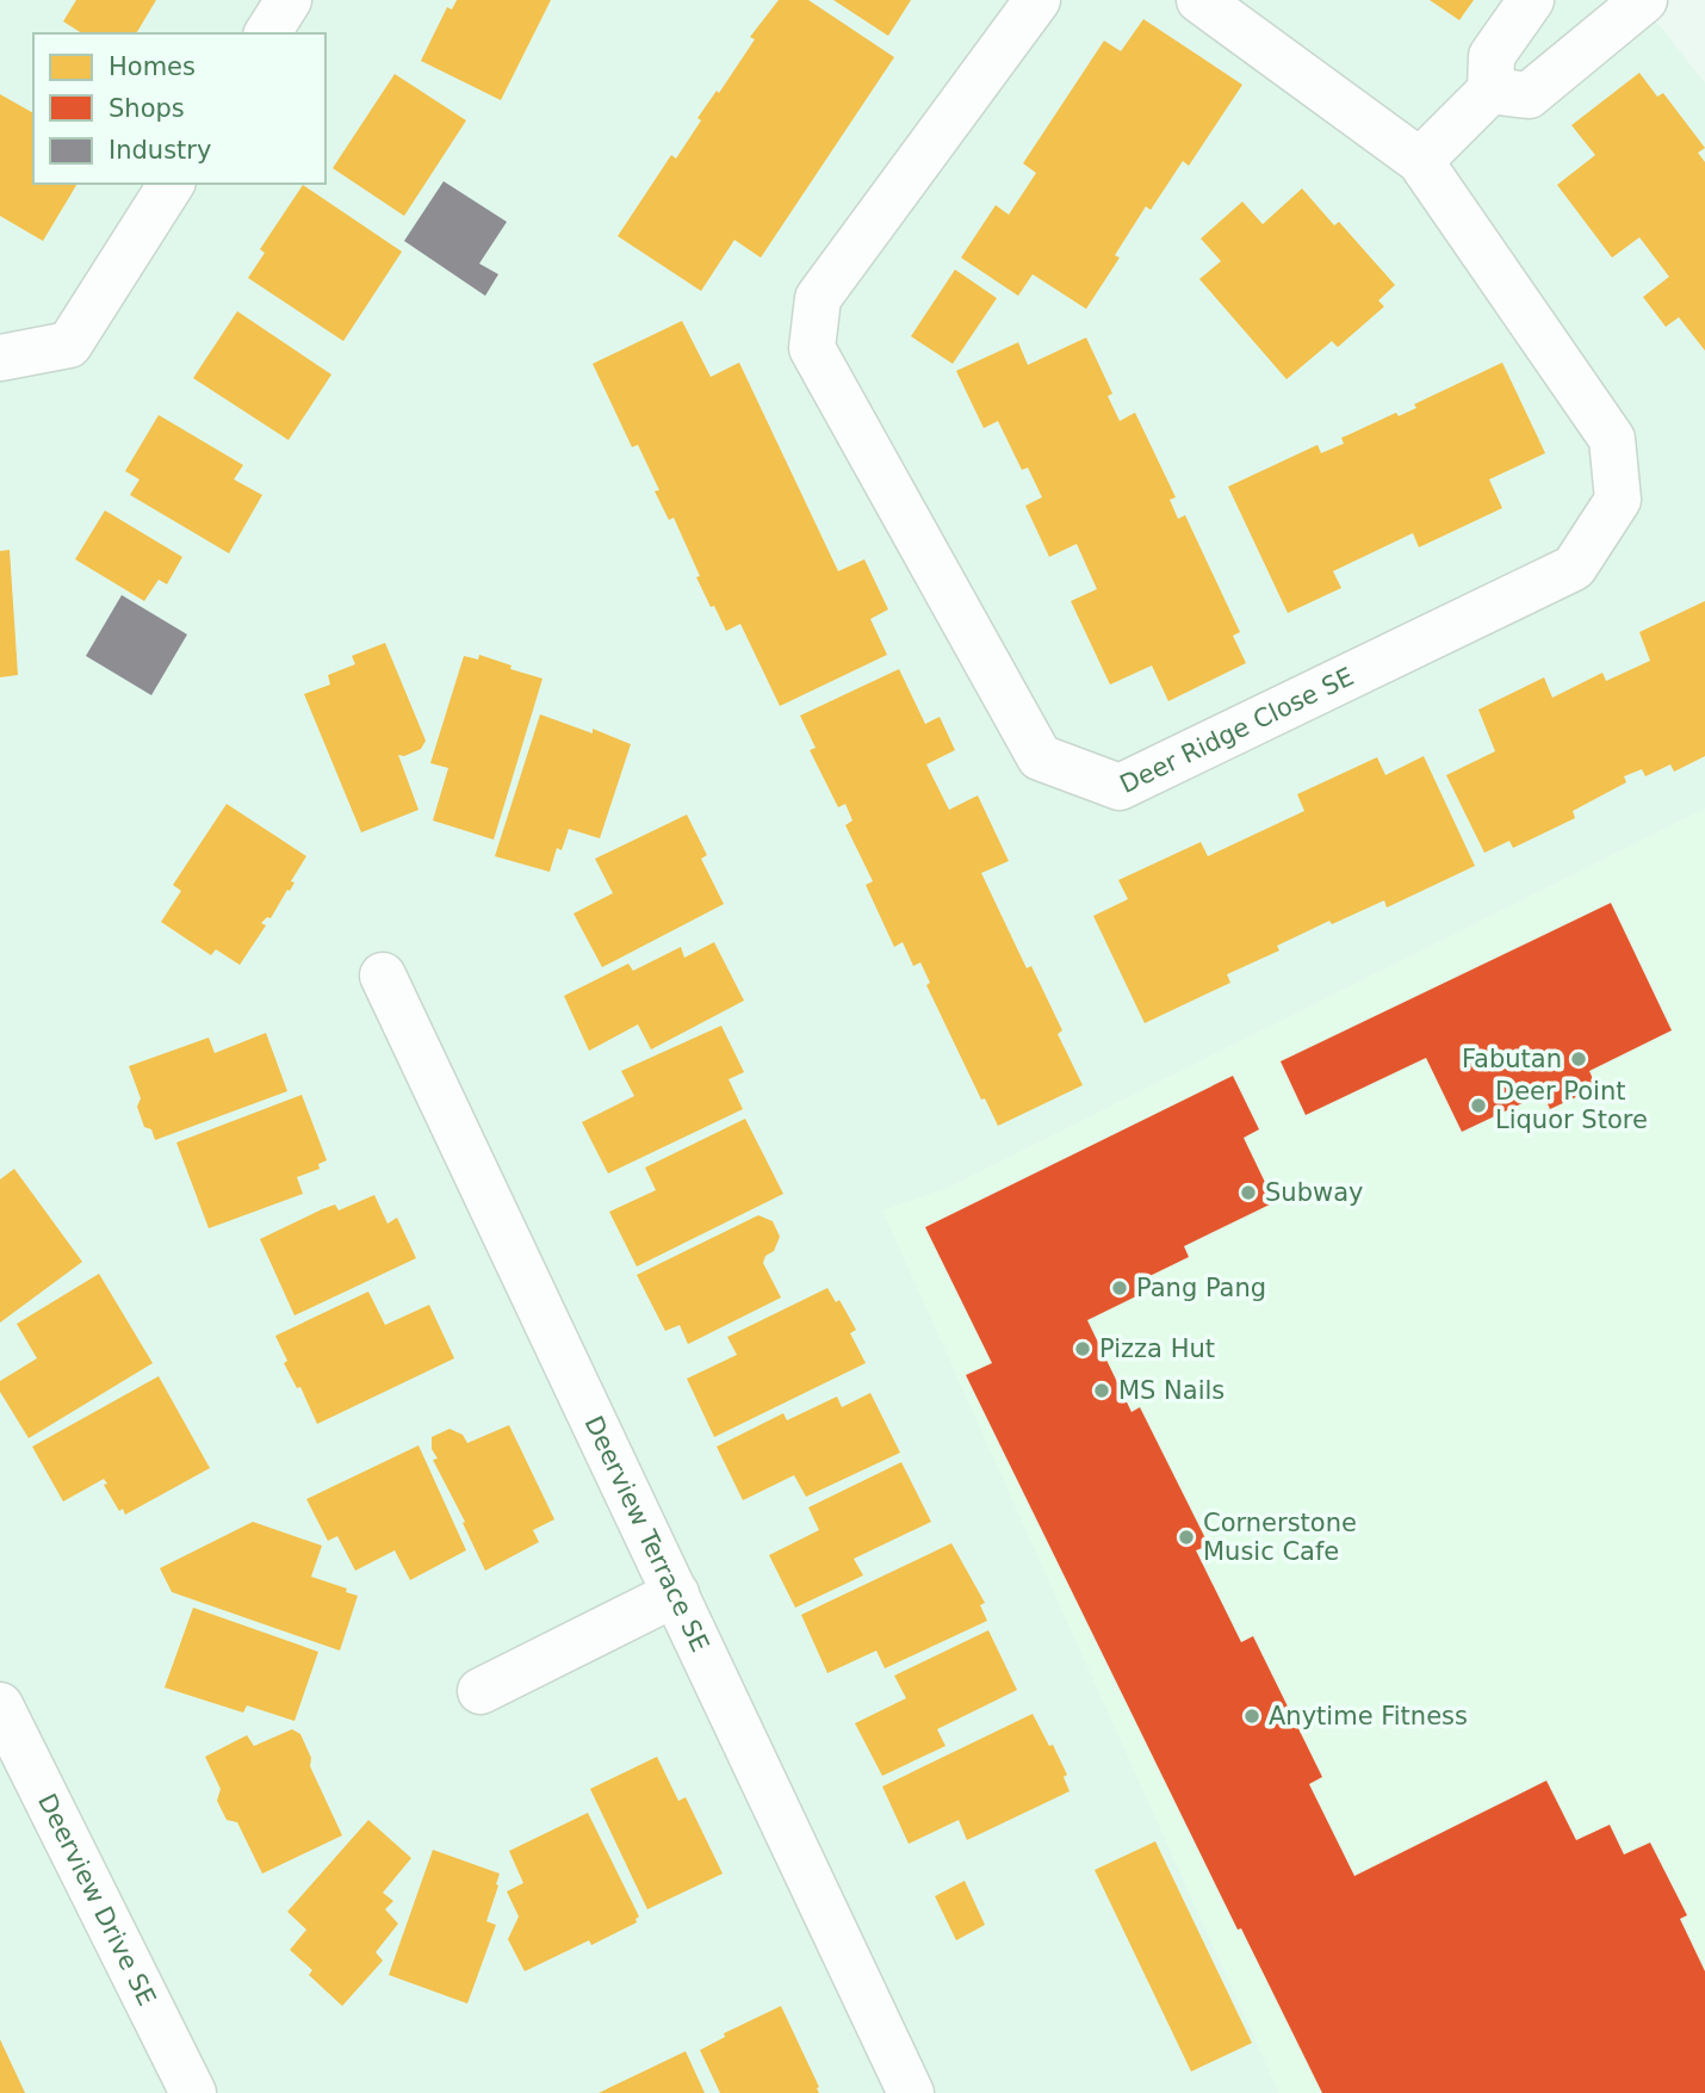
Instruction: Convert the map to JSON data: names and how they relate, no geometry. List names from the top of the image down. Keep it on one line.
{"streets":{"street":["Deer Ridge Close SE","Deerview Terrace SE","Deerview Drive SE"]},"places":["Fabutan","Deer Point Liquor Store","Subway","Pang Pang","Pizza Hut","MS Nails","Cornerstone Music Cafe","Anytime Fitness"],"legend":["Homes","Shops","Industry"]}
